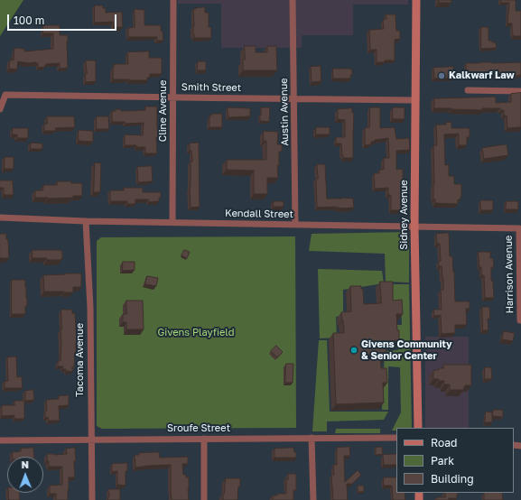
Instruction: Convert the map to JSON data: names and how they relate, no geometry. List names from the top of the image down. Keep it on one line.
{"streets":{"main road":["Sidney Avenue"],"street":["Smith Street","Cline Avenue","Austin Avenue","Kendall Street","Harrison Avenue","Tacoma Avenue","Sroufe Street"]},"crossings":[["Smith Street","Cline Avenue"],["Smith Street","Austin Avenue"],["Smith Street","Sidney Avenue"],["Cline Avenue","Kendall Street"],["Austin Avenue","Kendall Street"],["Kendall Street","Sidney Avenue"],["Kendall Street","Harrison Avenue"],["Kendall Street","Tacoma Avenue"],["Tacoma Avenue","Sroufe Street"]],"parks":["Givens Playfield"],"places":["Kalkwarf Law","Givens Community & Senior Center"],"legend":["Road","Park","Building"],"scale_bar":"100 m","north":"top"}
